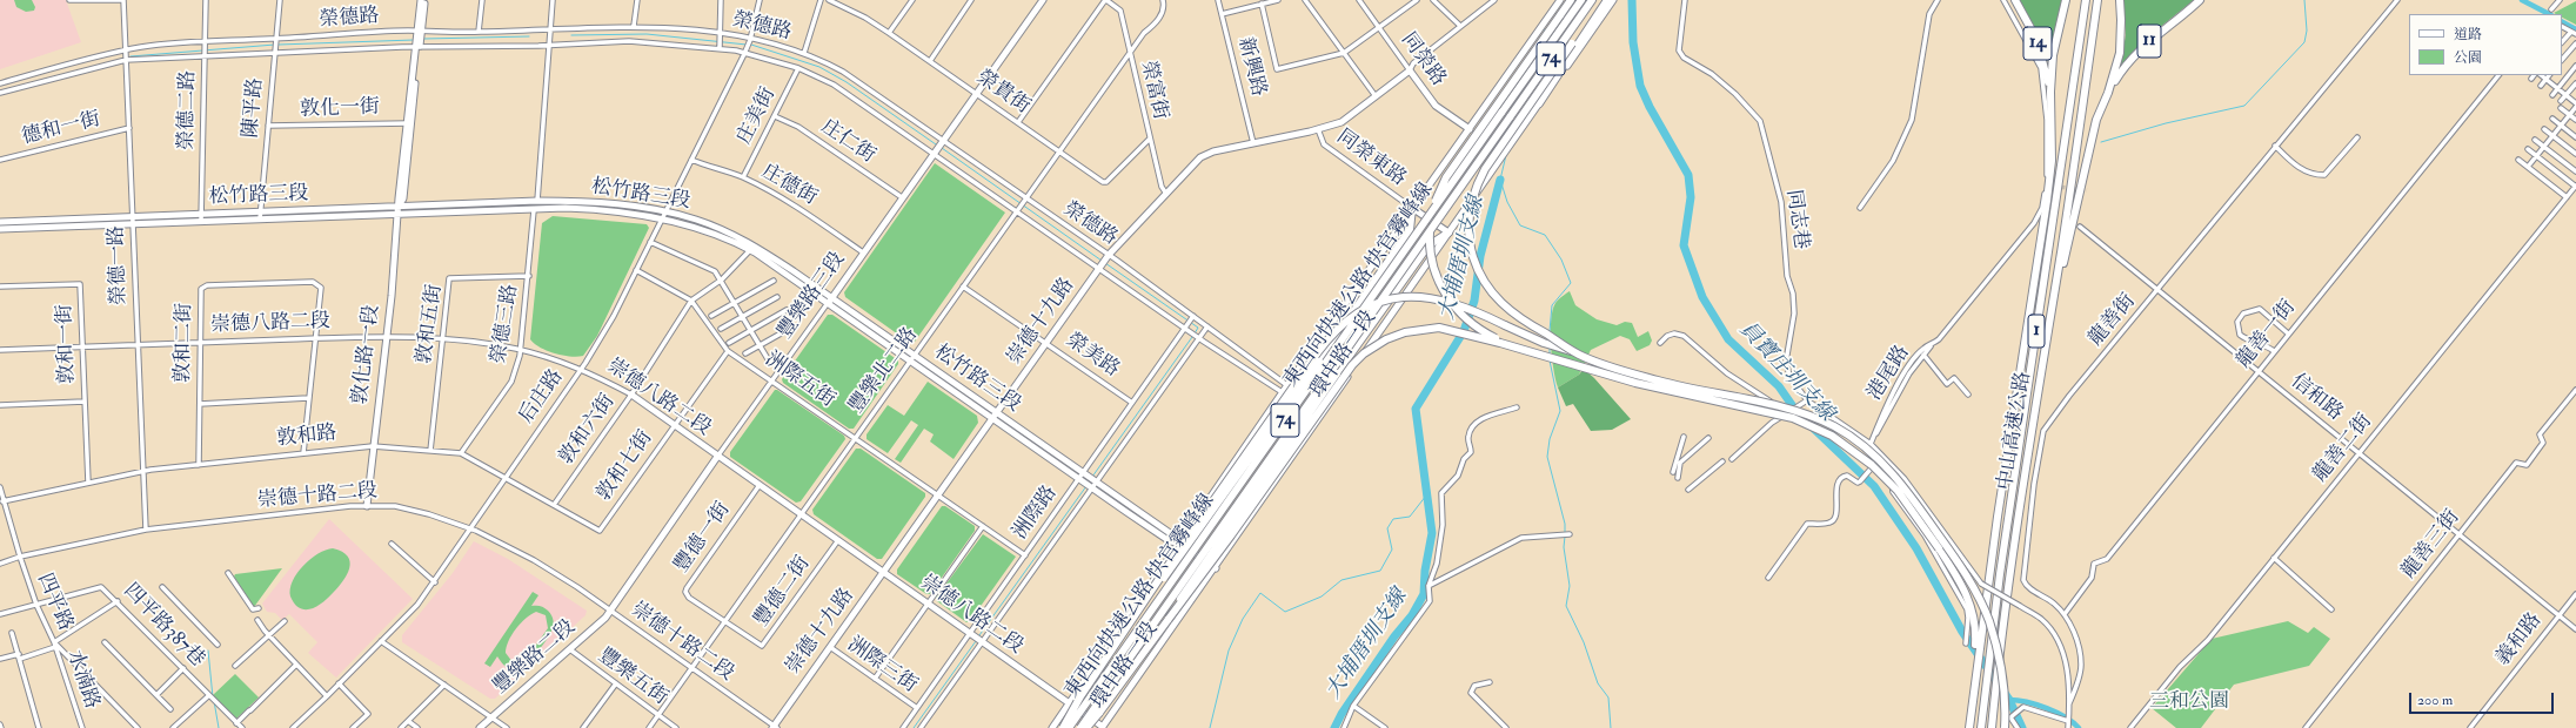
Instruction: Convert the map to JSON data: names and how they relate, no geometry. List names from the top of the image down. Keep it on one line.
{"streets":{"highway":["11","14","74","東西向快速公路 快官霧峰線","1","中山高速公路"],"street":["榮德路","同榮路","新興路","榮富街","榮貴街","陳平路","敦化一街","榮德二路","庄美街","德和一街","庄仁街","同榮東路","庄德街","松竹路三段","同志巷","榮德一路","豐樂路三段","龍善街","崇德十九路","崇德八路二段","敦和五街","榮德三路","龍善一街","敦和二街","敦和一街","敦化路一段","環中路一段","榮美路","豐樂北二路","港尾路","洲際五街","后庄路","信和路","敦和六街","敦和路","龍善二街","敦和七街","崇德十路二段","洲際路","豐德一街","龍善三街","豐德二街","四平路","四平路387巷","義和路","豐樂路二段","洲際三街","豐樂五街","水湳路"]},"crossings":[["榮德路","陳平路"],["榮德路","榮德二路"],["榮德路","庄美街"],["榮德路","榮德一路"],["榮德路","豐樂路三段"],["榮德路","崇德十九路"],["榮德路","敦化路一段"],["榮德路","環中路一段"],["榮德路","豐樂北二路"],["榮德路","后庄路"],["榮德路","洲際路"],["74","同榮東路"],["74","環中路一段"],["同榮路","崇德十九路"],["同榮路","環中路一段"],["新興路","崇德十九路"],["榮富街","榮貴街"],["榮富街","崇德十九路"],["榮富街","豐樂北二路"],["榮貴街","豐樂路三段"],["榮貴街","豐樂北二路"],["陳平路","敦化一街"],["陳平路","松竹路三段"],["敦化一街","敦化路一段"],["榮德二路","松竹路三段"],["庄美街","庄仁街"],["庄美街","庄德街"],["德和一街","榮德一路"],["庄仁街","豐樂路三段"],["同榮東路","崇德十九路"],["同榮東路","環中路一段"],["庄德街","豐樂路三段"],["庄德街","后庄路"],["松竹路三段","榮德一路"],["松竹路三段","豐樂路三段"],["松竹路三段","崇德十九路"],["松竹路三段","榮德三路"],["松竹路三段","敦化路一段"],["松竹路三段","環中路一段"],["松竹路三段","豐樂北二路"],["松竹路三段","后庄路"],["松竹路三段","洲際路"],["同志巷","港尾路"],["榮德一路","崇德八路二段"],["榮德一路","敦和路"],["榮德一路","崇德十路二段"],["豐樂路三段","崇德八路二段"],["豐樂路三段","洲際五街"],["豐樂路三段","崇德十路二段"],["豐樂路三段","豐樂路二段"],["龍善街","龍善一街"],["龍善街","信和路"],["崇德十九路","崇德八路二段"],["崇德十九路","榮美路"],["崇德十九路","洲際五街"],["崇德十九路","崇德十路二段"],["崇德十九路","洲際三街"],["崇德八路二段","敦和五街"],["崇德八路二段","榮德三路"],["崇德八路二段","敦和二街"],["崇德八路二段","敦和一街"],["崇德八路二段","敦化路一段"],["崇德八路二段","環中路一段"],["崇德八路二段","豐樂北二路"],["崇德八路二段","后庄路"],["崇德八路二段","敦和六街"],["崇德八路二段","敦和七街"],["崇德八路二段","洲際路"],["崇德八路二段","豐德一街"],["崇德八路二段","豐德二街"],["敦和五街","榮德三路"],["敦和五街","敦和路"],["榮德三路","敦和路"],["龍善一街","信和路"],["敦和二街","敦和路"],["敦和一街","敦和路"],["敦化路一段","敦和路"],["敦化路一段","崇德十路二段"],["榮美路","豐樂北二路"],["榮美路","洲際路"],["豐樂北二路","洲際五街"],["豐樂北二路","崇德十路二段"],["豐樂北二路","豐德一街"],["豐樂北二路","豐德二街"],["豐樂北二路","豐樂五街"],["洲際五街","后庄路"],["洲際五街","敦和六街"],["洲際五街","敦和七街"],["洲際五街","洲際路"],["后庄路","敦和路"],["后庄路","崇德十路二段"],["信和路","龍善二街"],["信和路","龍善三街"],["信和路","義和路"],["敦和六街","敦和路"],["敦和路","敦和七街"],["敦和路","四平路"],["崇德十路二段","四平路"],["崇德十路二段","豐樂路二段"],["洲際路","洲際三街"],["豐德一街","豐德二街"],["四平路","四平路387巷"],["四平路","水湳路"],["豐樂路二段","豐樂五街"]],"water":["大埔厝圳支線","員寶庄圳支線"],"parks":["三和公園"],"legend":["道路","公園"],"scale_bar":"200 m"}
